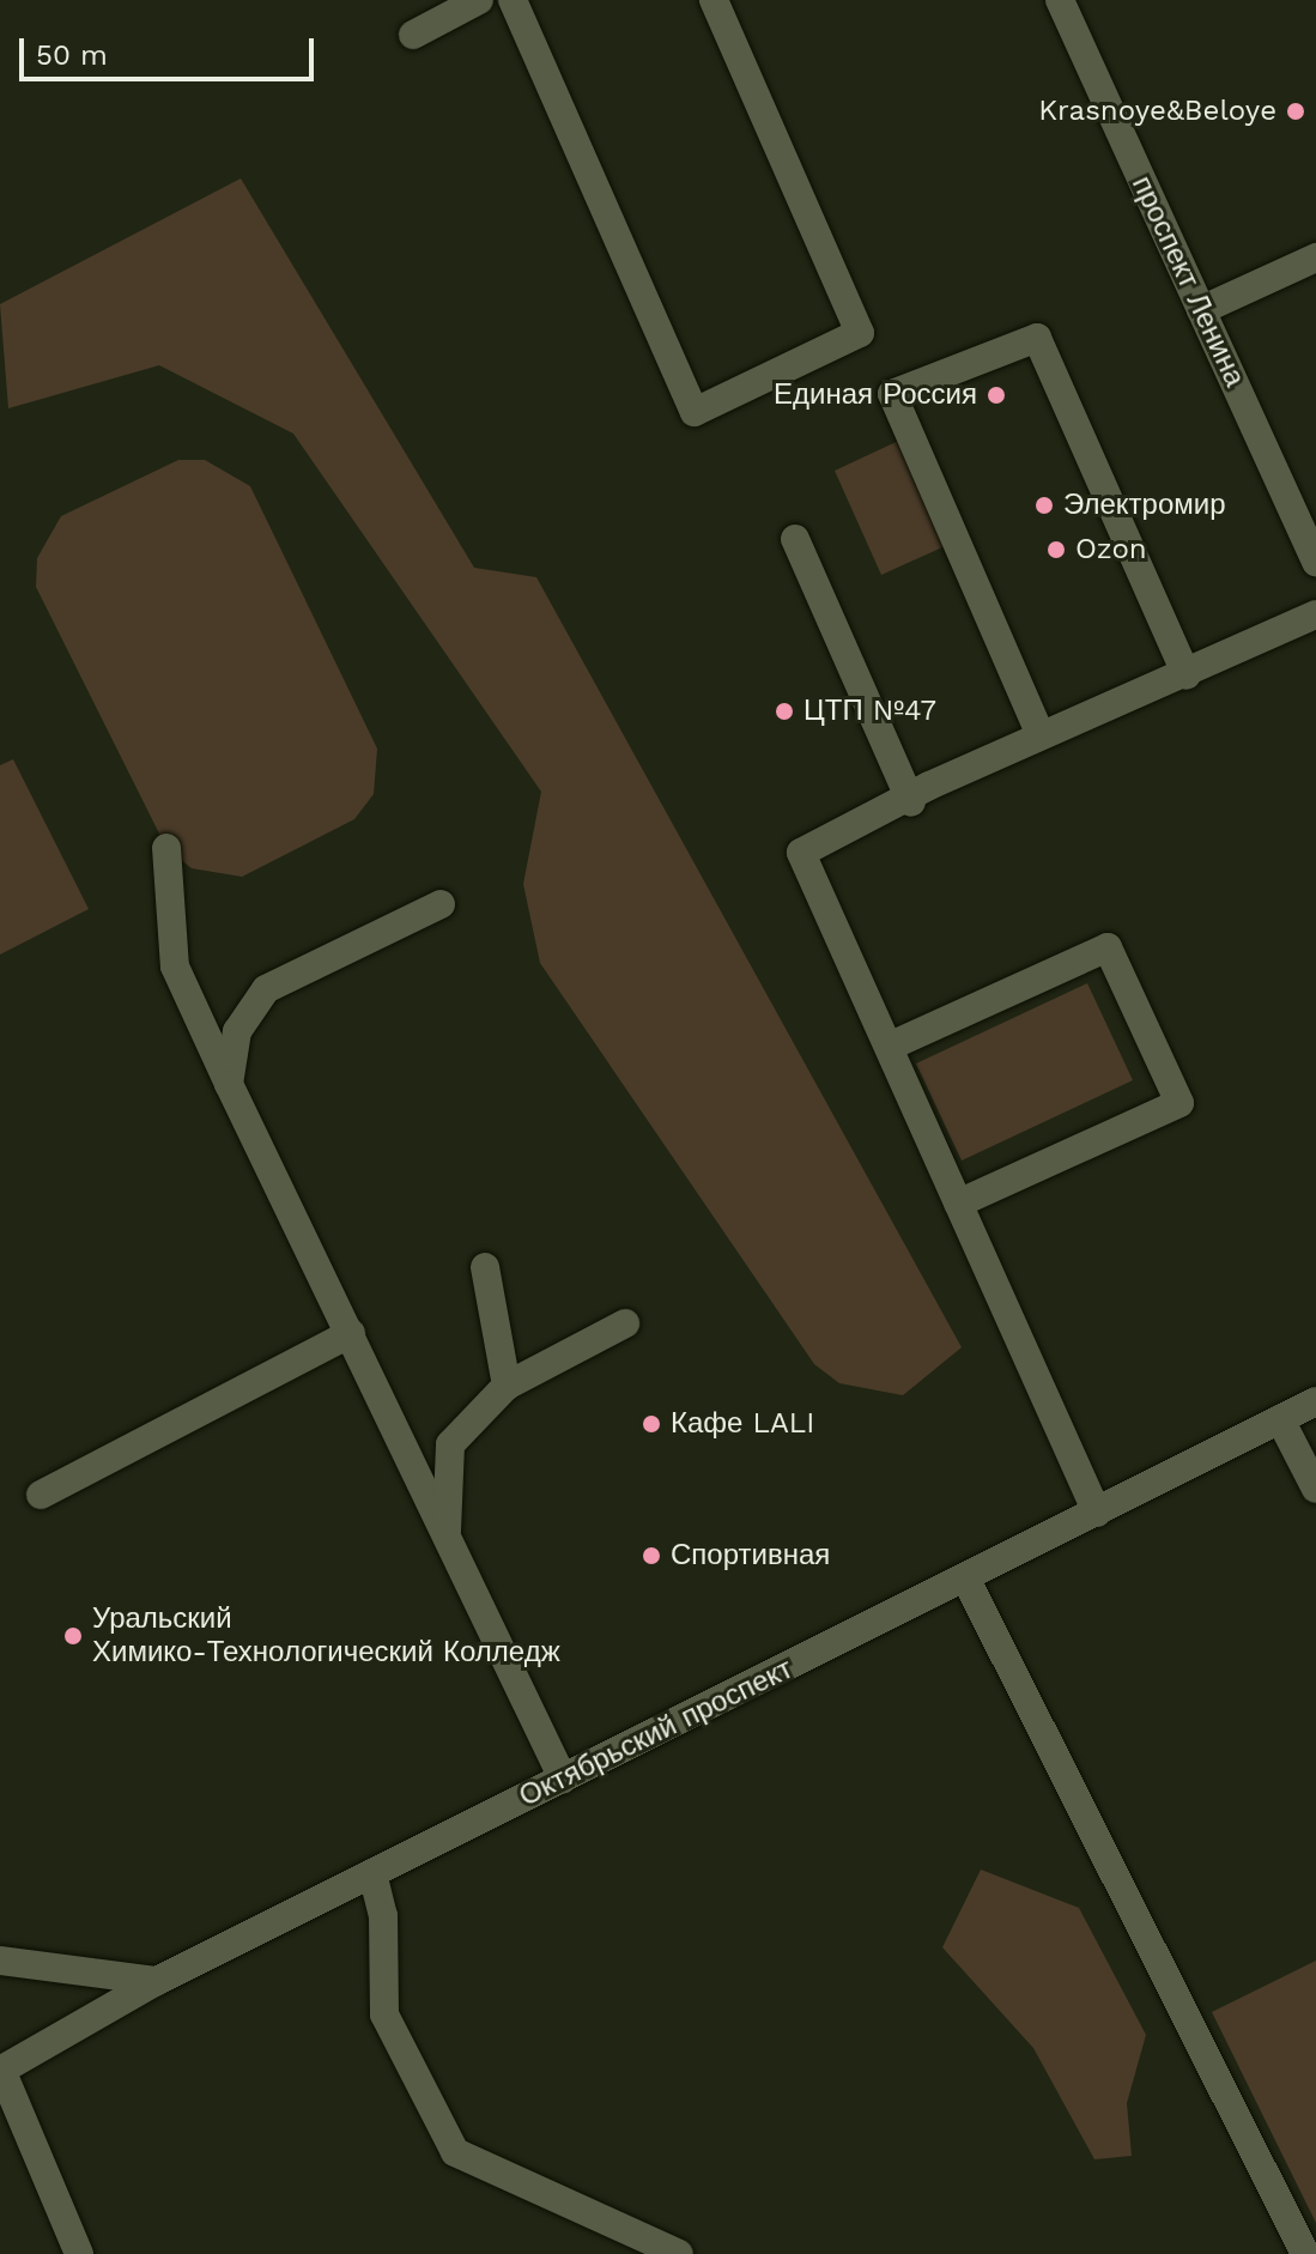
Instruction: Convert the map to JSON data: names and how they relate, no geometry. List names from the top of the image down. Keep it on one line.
{"streets":{"street":["проспект Ленина","Октябрьский проспект"]},"places":["Krasnoye&Beloye","Единая Россия","Электромир","Ozon","ЦТП №47","Кафе LALI","Спортивная","Уральский Химико-Технологический Колледж"],"scale_bar":"50 m"}
